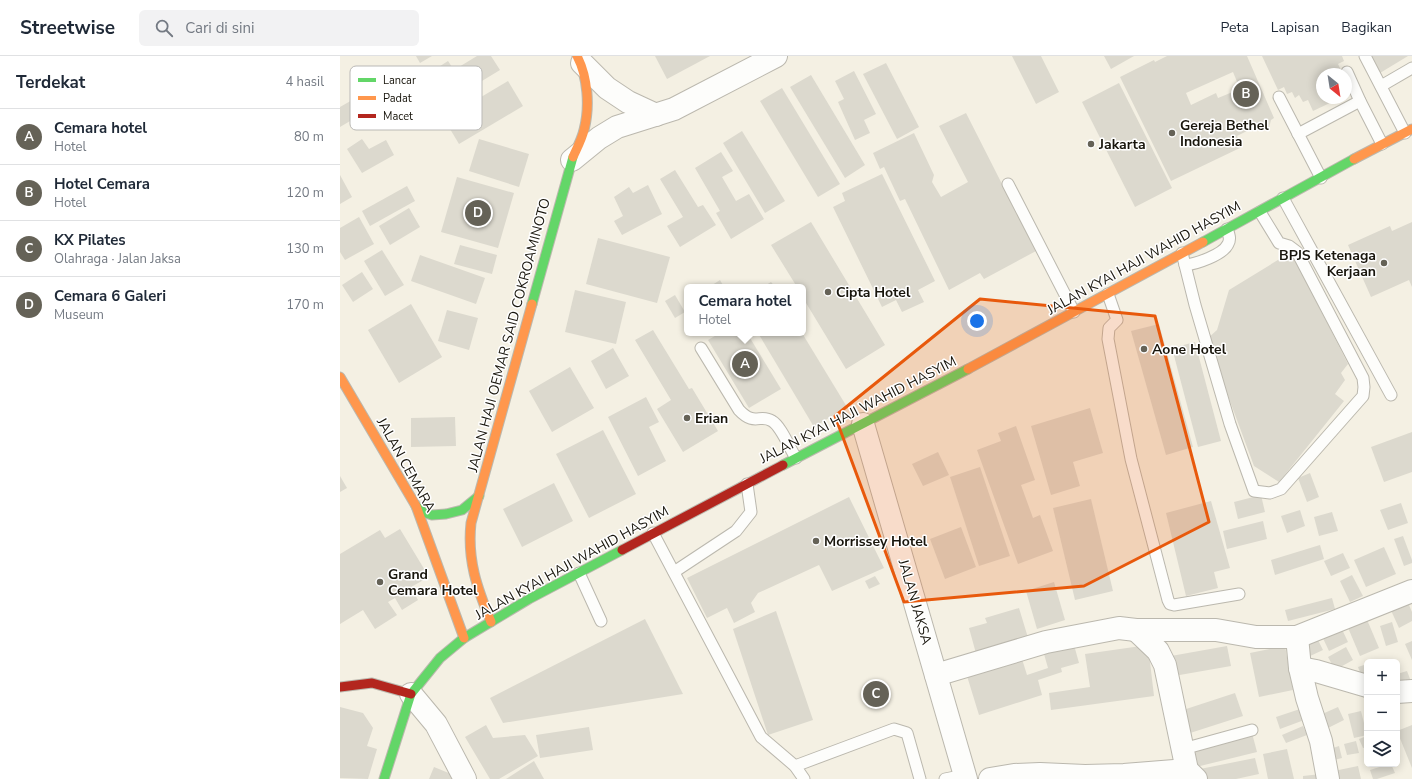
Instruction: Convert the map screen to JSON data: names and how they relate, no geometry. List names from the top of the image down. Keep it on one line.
{"streets":{"main road":["JALAN KYAI HAJI WAHID HASYIM","JALAN HAJI OEMAR SAID COKROAMINOTO","JALAN CEMARA"],"street":["JALAN JAKSA"]},"crossings":[["JALAN KYAI HAJI WAHID HASYIM","JALAN HAJI OEMAR SAID COKROAMINOTO"],["JALAN KYAI HAJI WAHID HASYIM","JALAN CEMARA"],["JALAN KYAI HAJI WAHID HASYIM","JALAN JAKSA"]],"places":["Gereja Bethel Indonesia","Jakarta","BPJS Ketenaga Kerjaan","Cipta Hotel","Aone Hotel","Erian","Morrissey Hotel","Grand Cemara Hotel"],"legend":["Lancar","Padat","Macet"],"north":"bottom right","page":{"header":"Streetwise","search":"Cari di sini","nav":["Peta","Lapisan","Bagikan"],"heading":["Terdekat","4 hasil"],"pins":["B","D","A","C"],"list":[{"mark":"A","name":"Cemara hotel","note":"Hotel","value":"80 m"},{"mark":"B","name":"Hotel Cemara","note":"Hotel","value":"120 m"},{"mark":"C","name":"KX Pilates","note":"Olahraga · Jalan Jaksa","value":"130 m"},{"mark":"D","name":"Cemara 6 Galeri","note":"Museum","value":"170 m"}],"popup":["Cemara hotel","Hotel"],"map_buttons":["+","−"]}}
